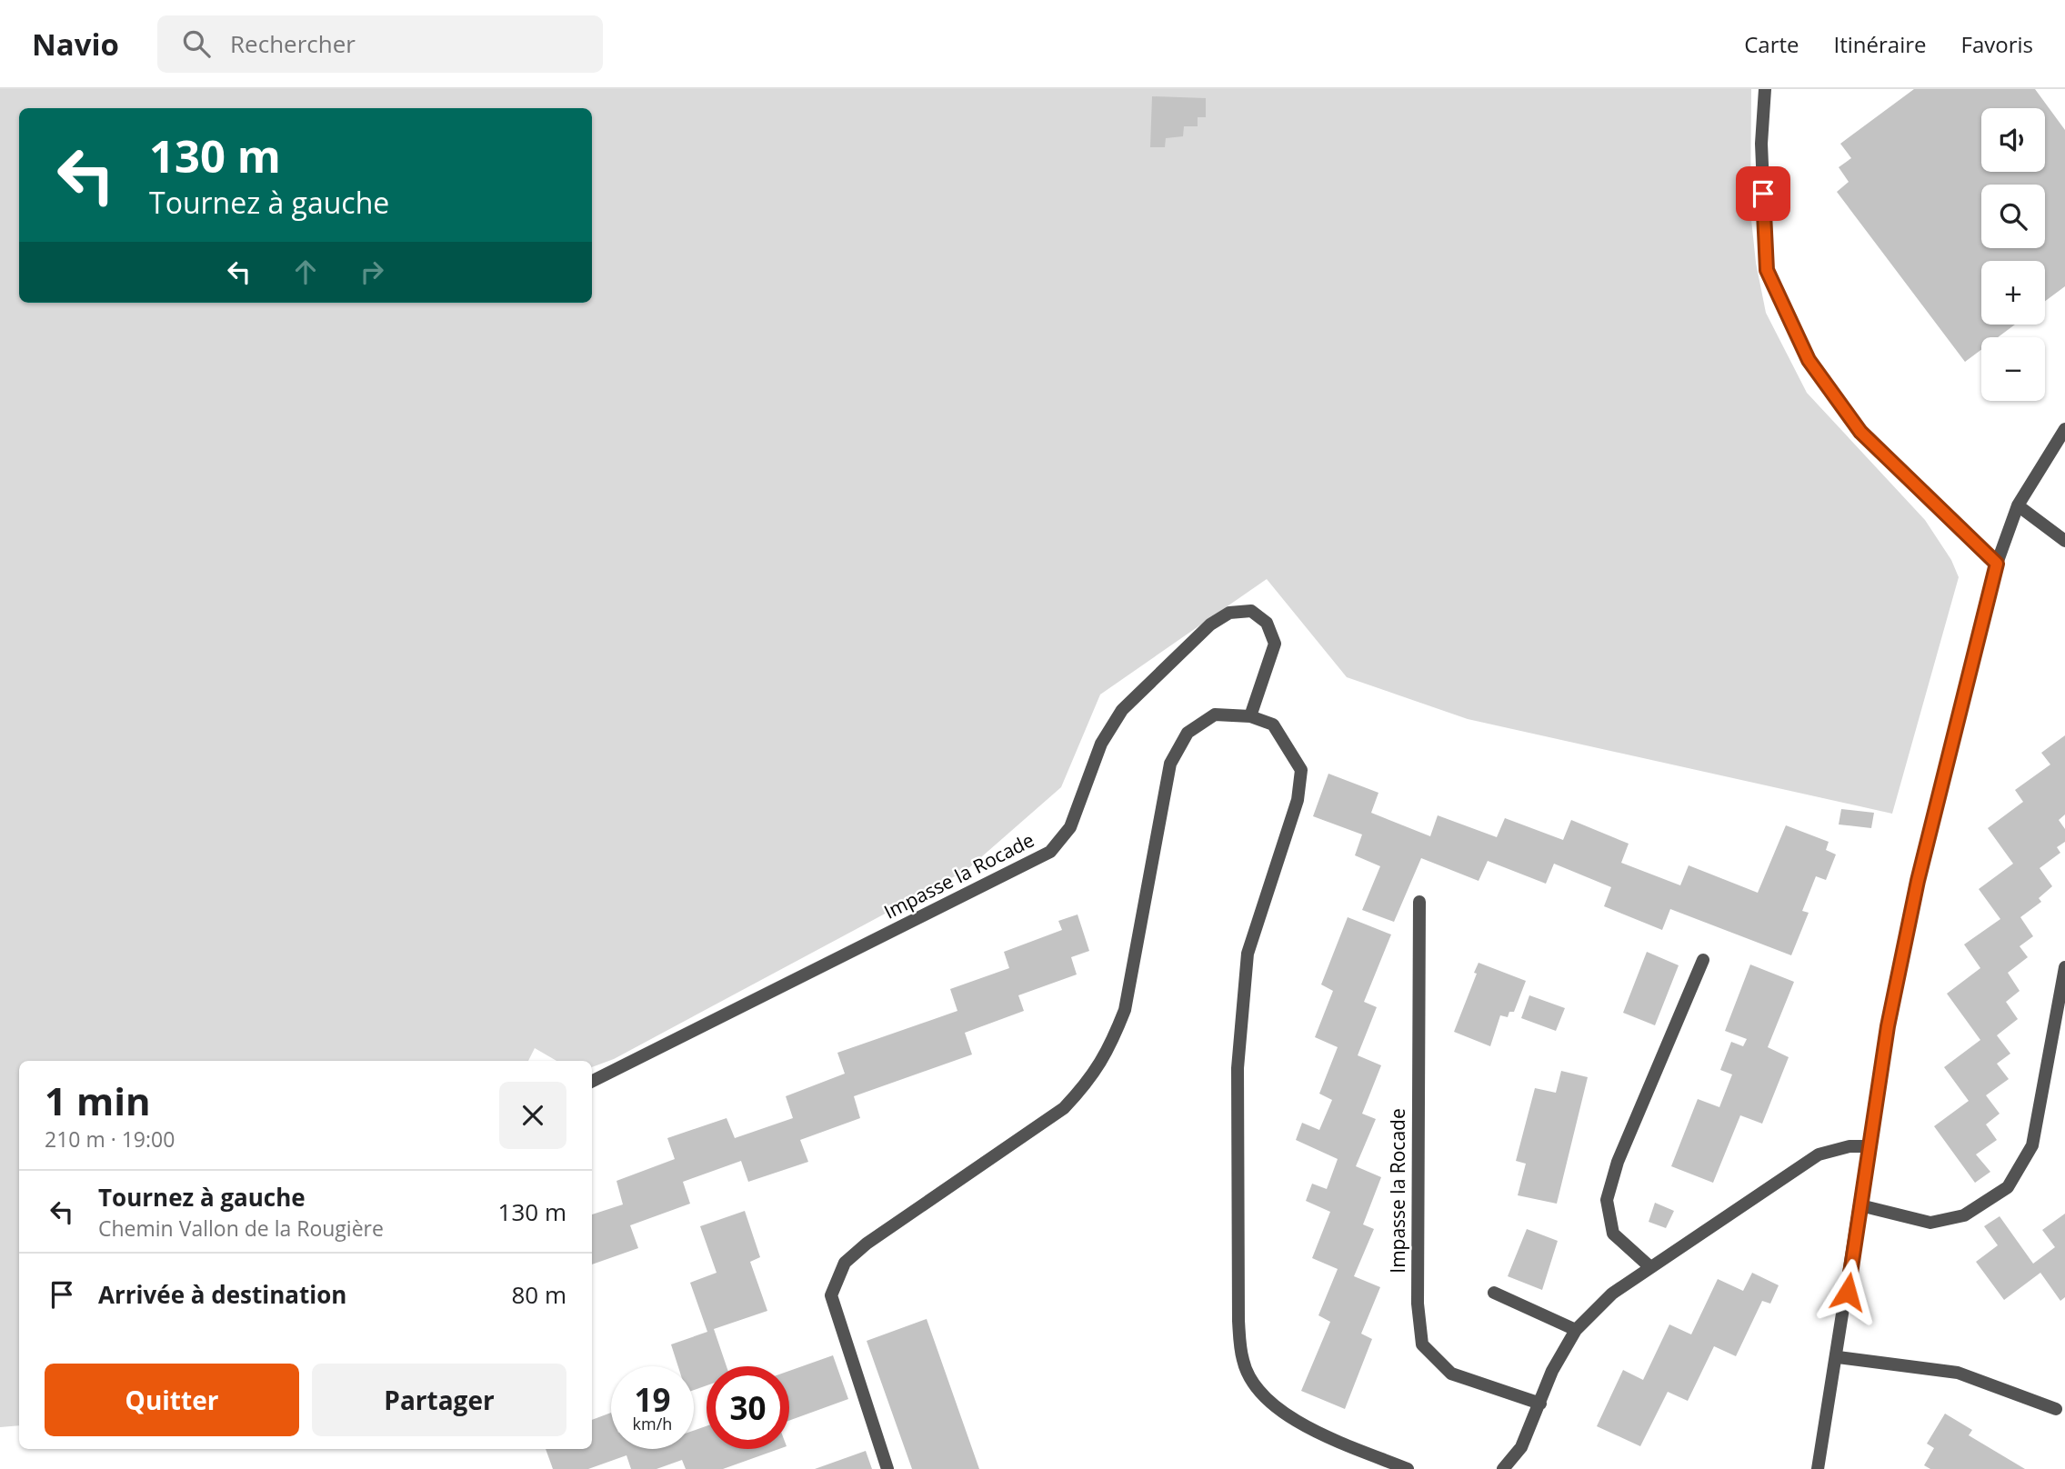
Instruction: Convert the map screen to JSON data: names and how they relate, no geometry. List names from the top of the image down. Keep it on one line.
{"streets":{"street":["Impasse la Rocade"]},"page":{"header":"Navio","search":"Rechercher","nav":["Carte","Itinéraire","Favoris"],"map_buttons":["+","−"],"turn":["130 m","Tournez à gauche"],"heading":["1 min","210 m · 19:00"],"list":[{"name":"Tournez à gauche","note":"Chemin Vallon de la Rougière","value":"130 m"},{"name":"Arrivée à destination","value":"80 m"}],"buttons":["Quitter","Partager"],"speed":"19 km/h","limit":"30"}}
